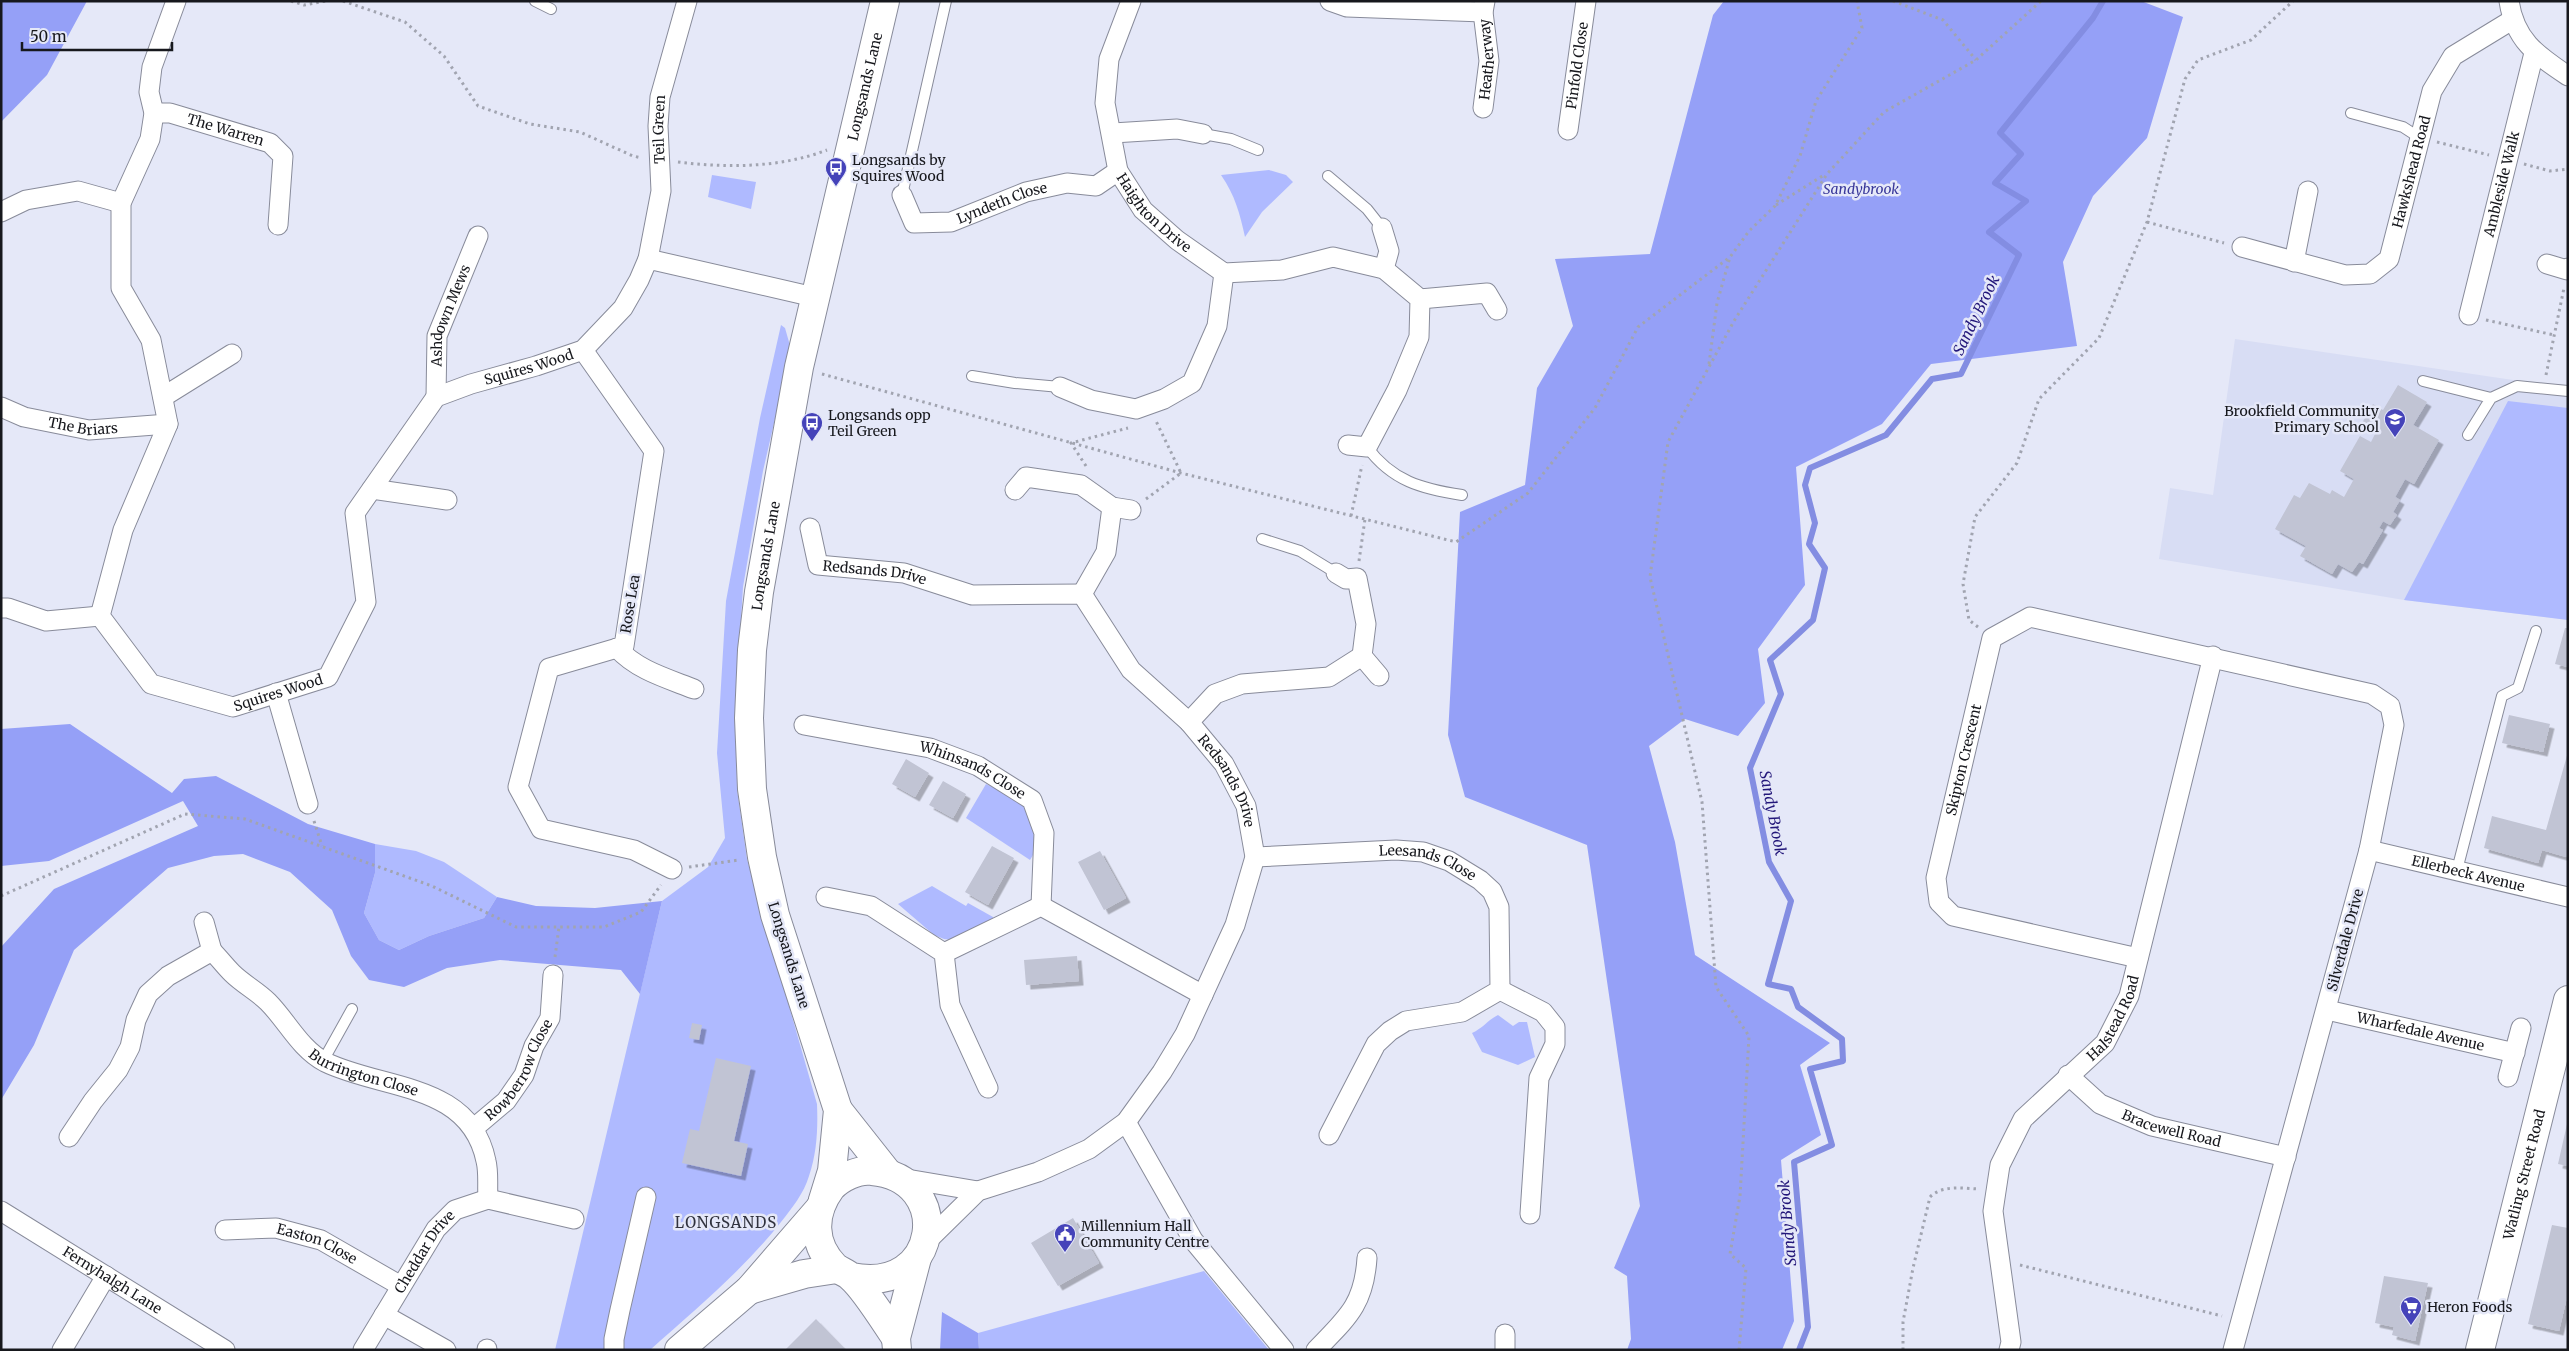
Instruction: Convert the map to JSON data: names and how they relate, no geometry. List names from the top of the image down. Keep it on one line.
{"streets":{"main road":["Longsands Lane","Watling Street Road"],"street":["Heatherway","Pinfold Close","The Warren","Teil Green","Hawkshead Road","Ambleside Walk","Lyndeth Close","Haighton Drive","Ashdown Mews","Squires Wood","The Briars","Redsands Drive","Rose Lea","Skipton Crescent","Whinsands Close","Leesands Close","Ellerbeck Avenue","Silverdale Drive","Halstead Road","Wharfedale Avenue","Rowberrow Close","Burrington Close","Bracewell Road","Easton Close","Cheddar Drive","Fernyhalgh Lane"]},"crossings":[["Longsands Lane","Redsands Drive"],["Teil Green","Squires Wood"],["Lyndeth Close","Haighton Drive"],["Ashdown Mews","Squires Wood"],["Squires Wood","Rose Lea"],["Redsands Drive","Leesands Close"],["Skipton Crescent","Halstead Road"],["Ellerbeck Avenue","Silverdale Drive"],["Silverdale Drive","Halstead Road"],["Silverdale Drive","Wharfedale Avenue"],["Silverdale Drive","Bracewell Road"],["Halstead Road","Bracewell Road"],["Rowberrow Close","Burrington Close"],["Burrington Close","Cheddar Drive"],["Easton Close","Cheddar Drive"]],"districts":["LONGSANDS"],"water":["Sandy Brook"],"parks":["Sandybrook"],"places":{"bus stop":["Longsands by Squires Wood","Longsands opp Teil Green"],"school or university":["Brookfield Community Primary School"],"public building":["Millennium Hall Community Centre"],"supermarket":["Heron Foods"]},"scale_bar":"50 m"}
